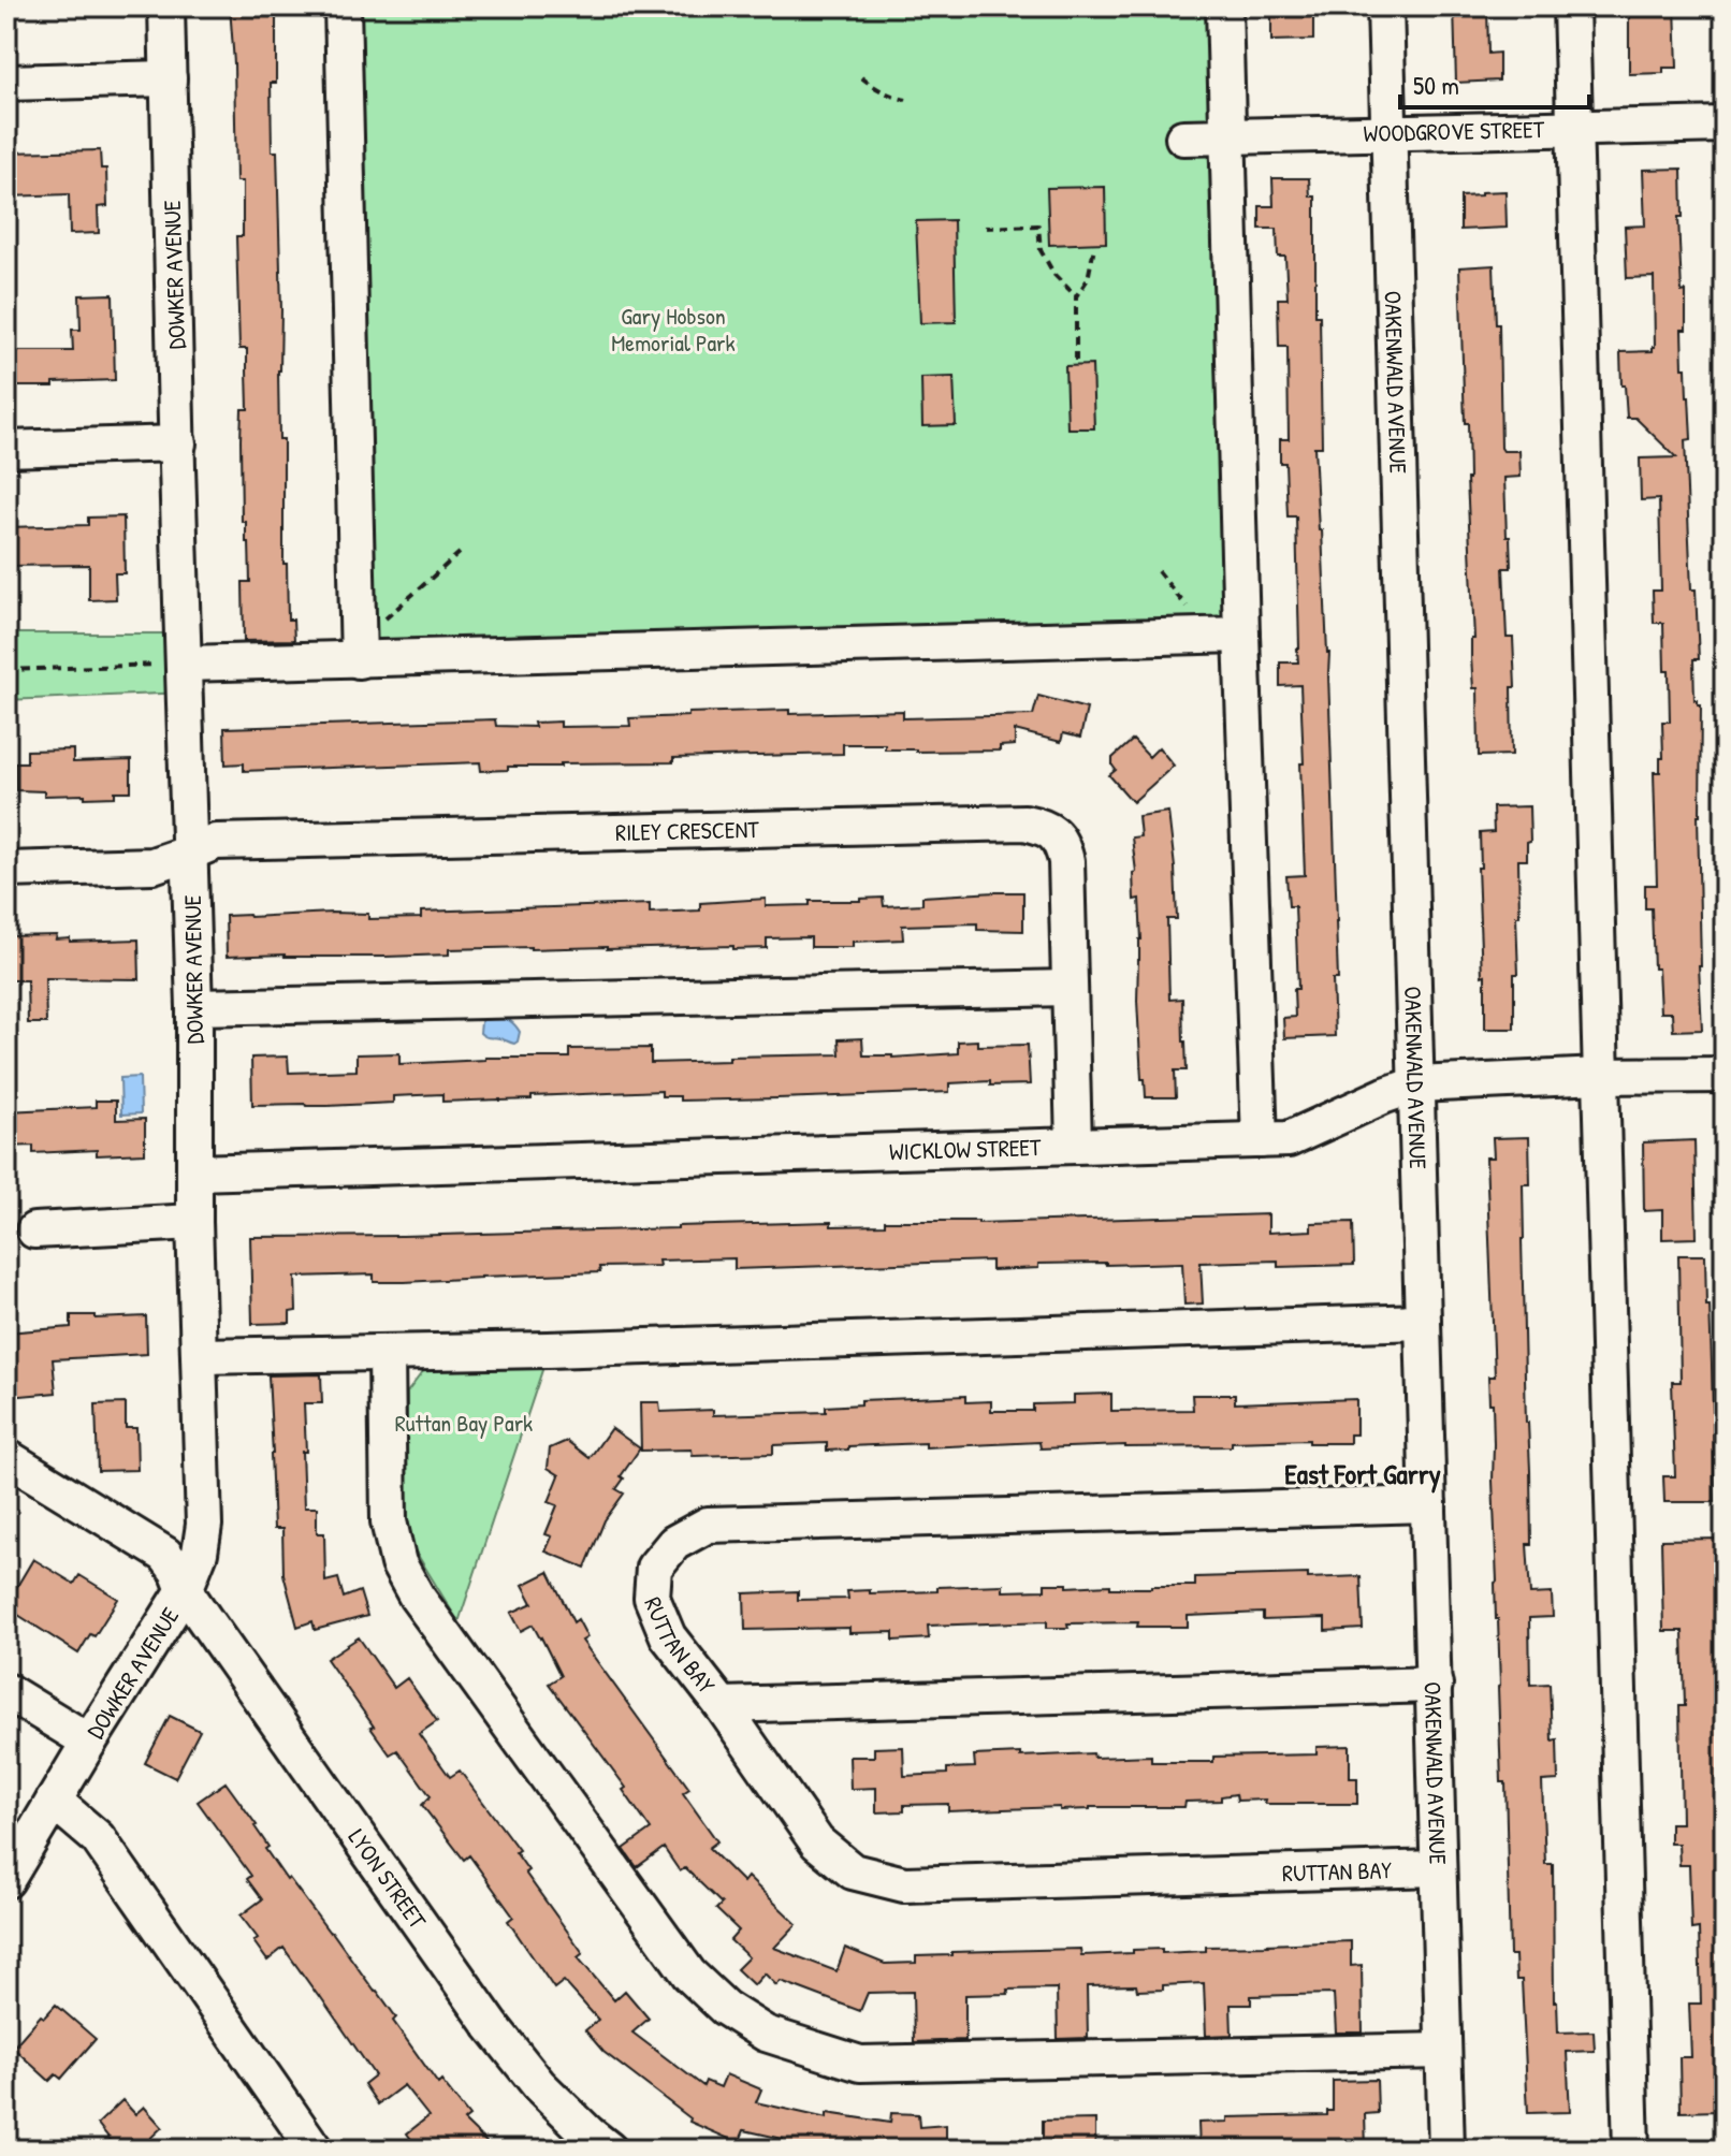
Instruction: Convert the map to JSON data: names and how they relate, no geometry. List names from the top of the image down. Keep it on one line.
{"streets":{"street":["WOODGROVE STREET","DOWKER AVENUE","OAKENWALD AVENUE","RILEY CRESCENT","WICKLOW STREET","RUTTAN BAY","LYON STREET"]},"crossings":[["WOODGROVE STREET","OAKENWALD AVENUE"],["DOWKER AVENUE","RILEY CRESCENT"],["DOWKER AVENUE","WICKLOW STREET"],["DOWKER AVENUE","LYON STREET"],["OAKENWALD AVENUE","WICKLOW STREET"],["OAKENWALD AVENUE","RUTTAN BAY"],["RILEY CRESCENT","WICKLOW STREET"]],"districts":["East Fort Garry"],"parks":["Gary Hobson Memorial Park","Ruttan Bay Park"],"scale_bar":"50 m"}
